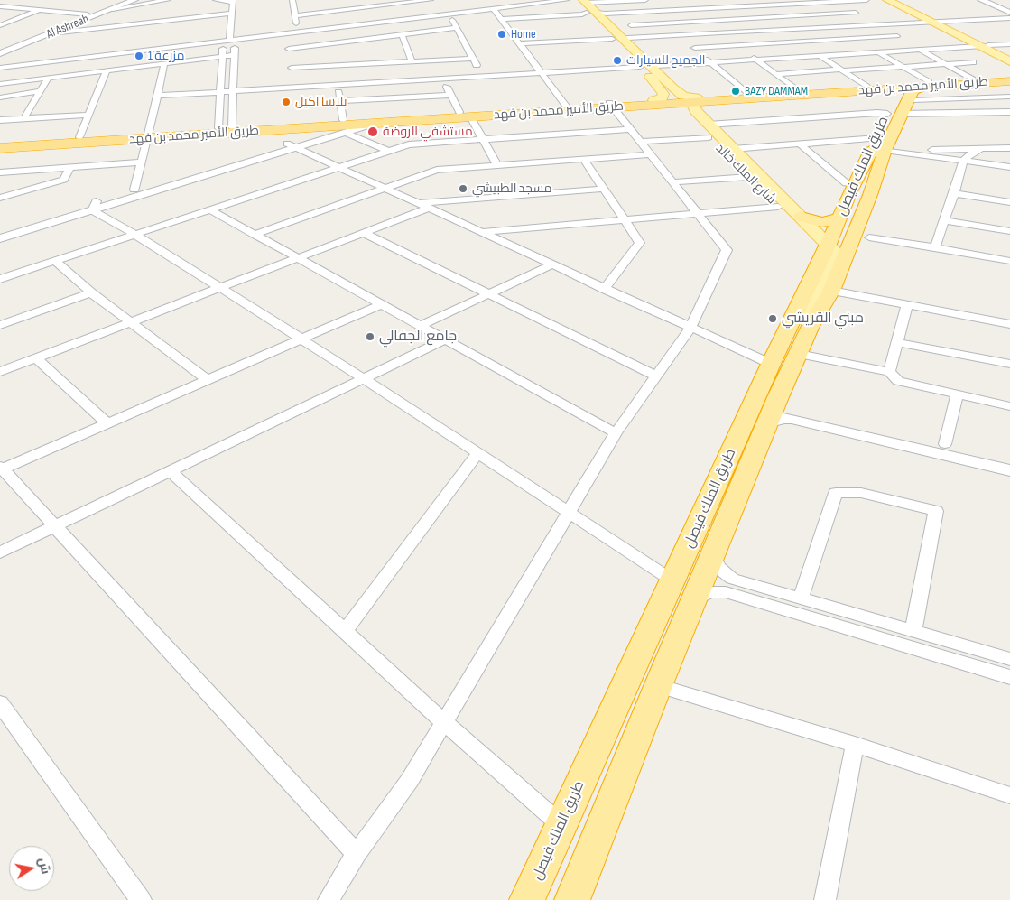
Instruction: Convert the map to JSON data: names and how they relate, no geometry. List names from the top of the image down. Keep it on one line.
{"streets":{"highway":["طريق الأمير محمد بن فهد","طريق الملك فيصل"],"main road":["شارع الملك خالد"],"street":["Al Ashreah"]},"crossings":[["طريق الأمير محمد بن فهد","طريق الملك فيصل"],["طريق الأمير محمد بن فهد","شارع الملك خالد"],["طريق الملك فيصل","شارع الملك خالد"]],"places":["Home","مزرعة 1","الجميح للسيارات","BAZY DAMMAM","بلاسا اكيل","مستشفي الروضة","مسجد الطبيشي","مبني القريشي","جامع الجفالي"],"north":"right"}
